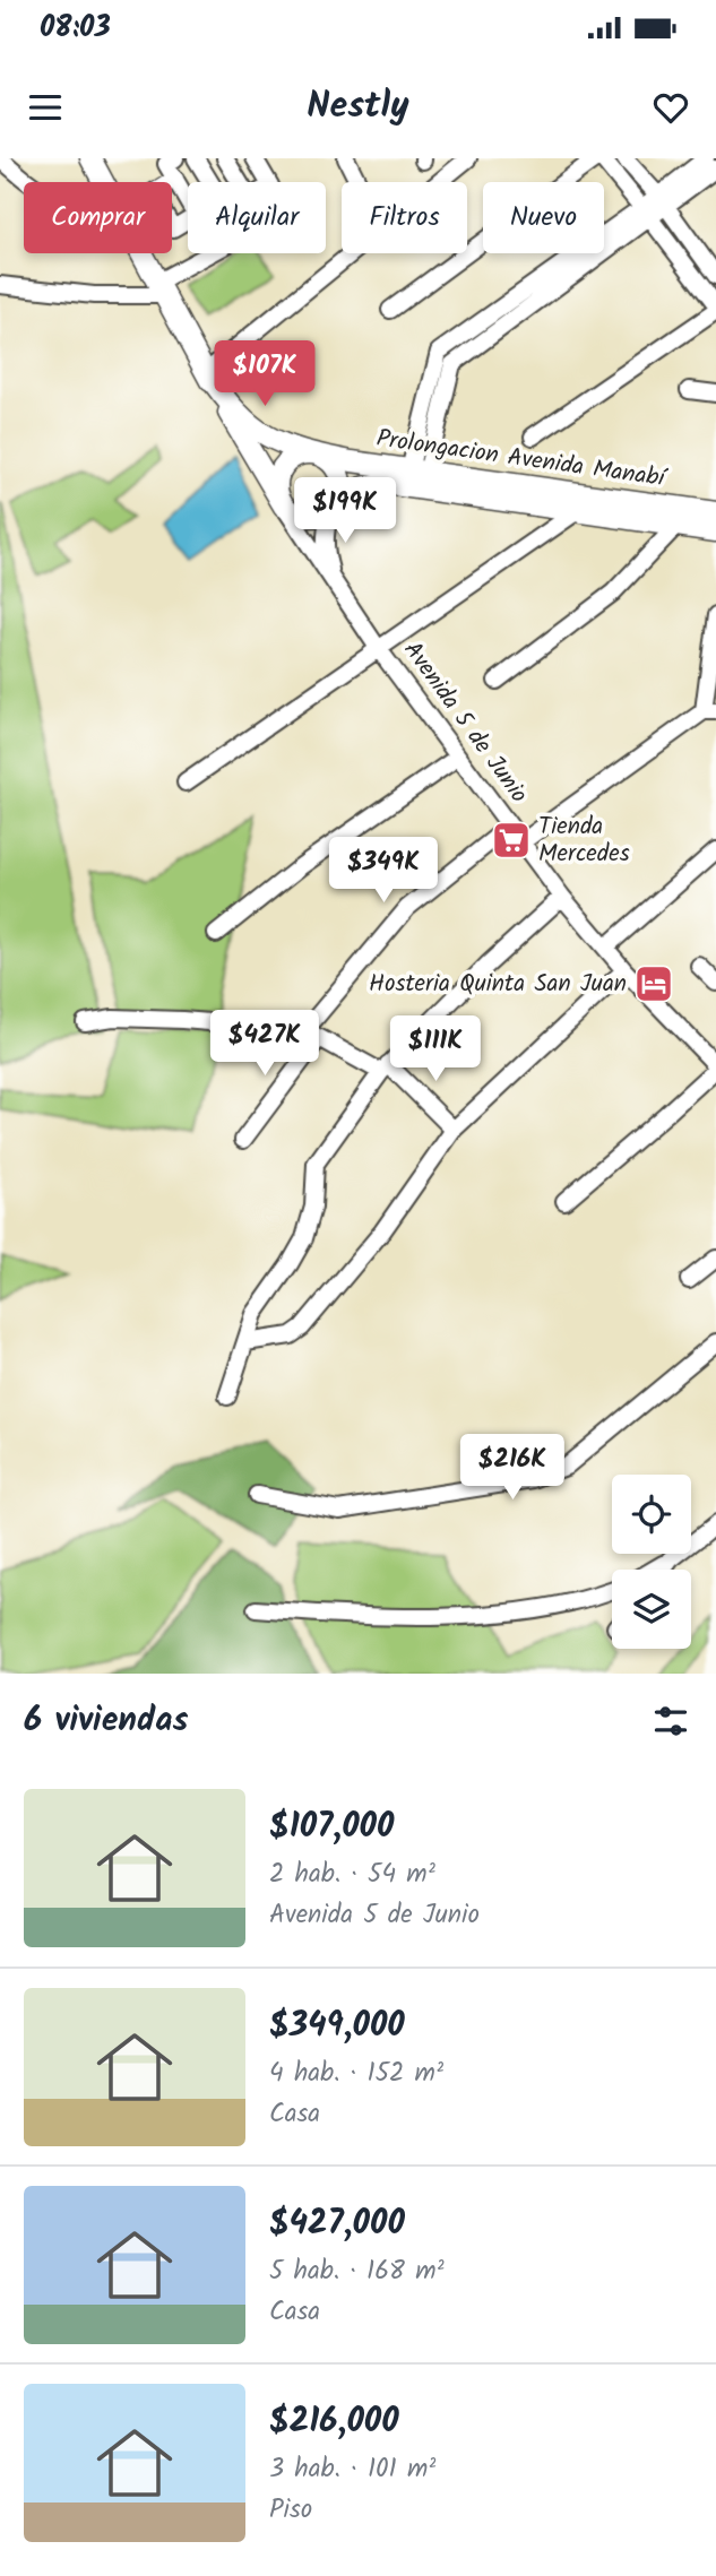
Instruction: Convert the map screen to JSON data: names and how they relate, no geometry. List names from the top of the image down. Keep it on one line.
{"streets":{"main road":["Prolongacion Avenida Manabí"],"street":["Avenida 5 de Junio"]},"crossings":[["Prolongacion Avenida Manabí","Avenida 5 de Junio"]],"places":{"supermarket":["Tienda Mercedes"],"hotel":["Hosteria Quinta San Juan"]},"page":{"status":"08:03","header":"Nestly","chip":["Comprar","Alquilar","Filtros","Nuevo"],"price":["$107K","$199K","$349K","$427K","$111K","$216K"],"heading":"6 viviendas","list":[{"name":"$107,000","note":"2 hab. · 54 m² · Avenida 5 de Junio"},{"name":"$349,000","note":"4 hab. · 152 m² · Casa"},{"name":"$427,000","note":"5 hab. · 168 m² · Casa"},{"name":"$216,000","note":"3 hab. · 101 m² · Piso"}]}}
